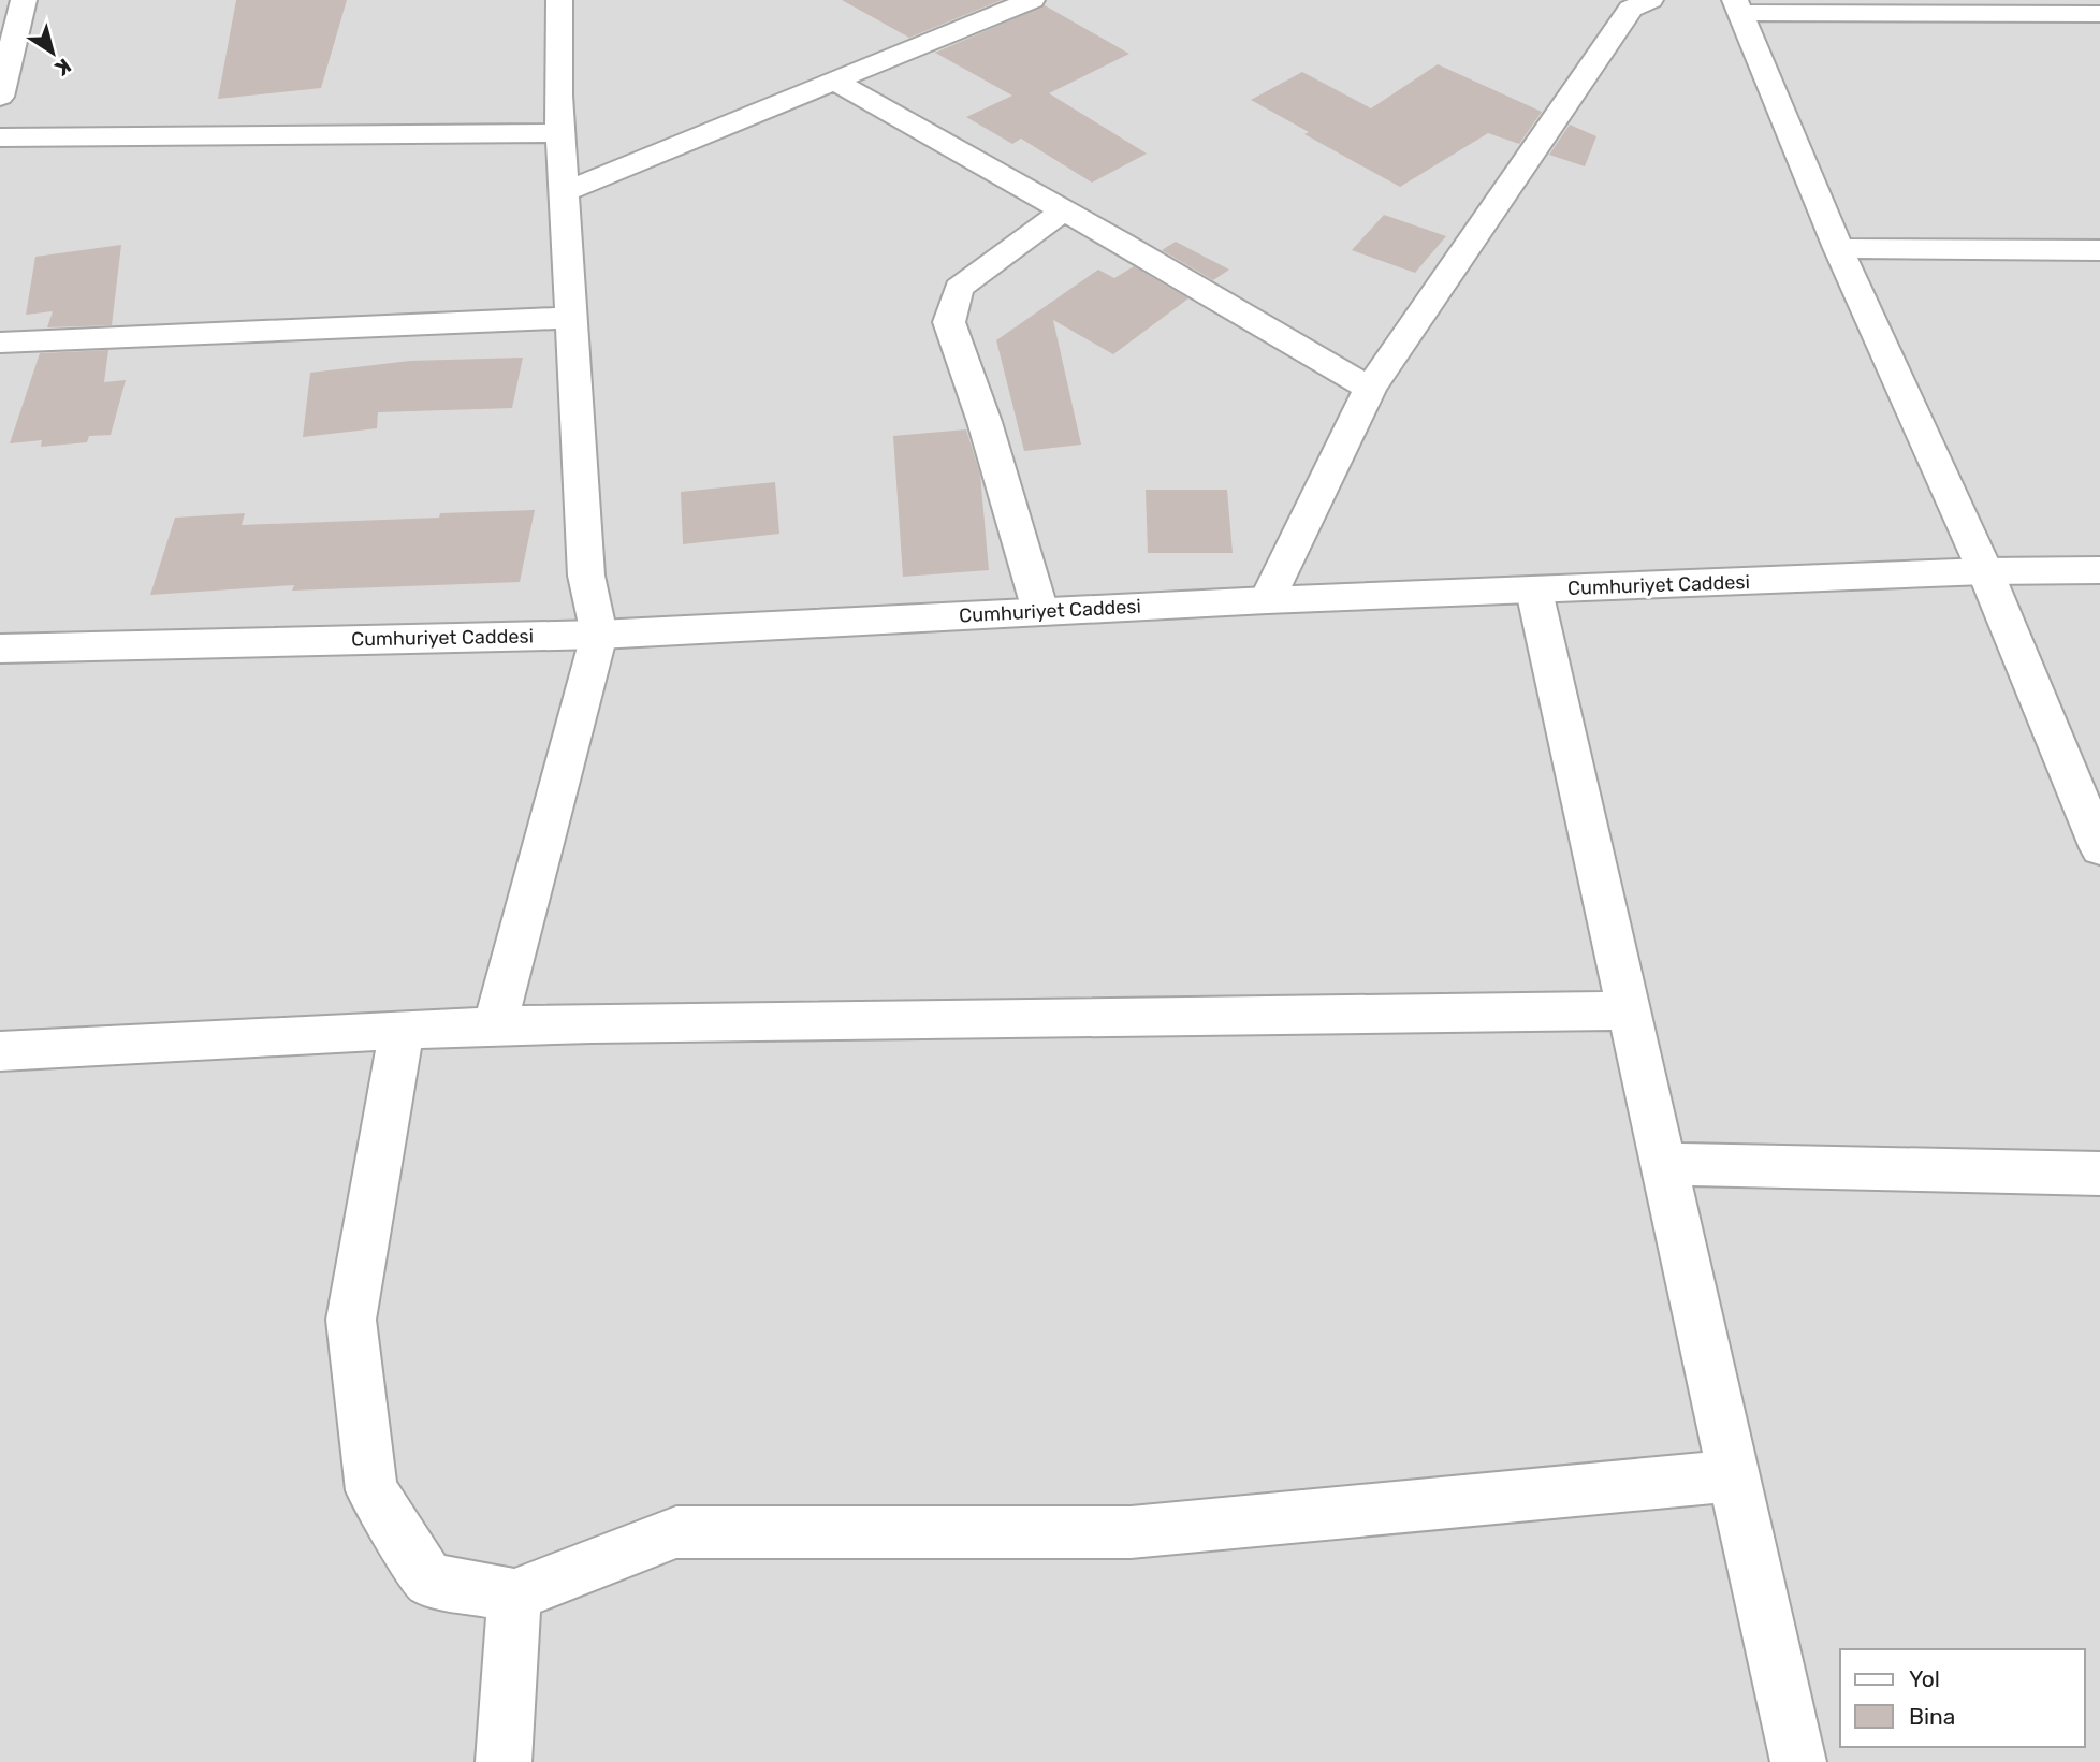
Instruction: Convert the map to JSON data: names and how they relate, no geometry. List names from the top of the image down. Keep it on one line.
{"streets":{"street":["Cumhuriyet Caddesi"]},"legend":["Yol","Bina"],"north":"bottom right"}
